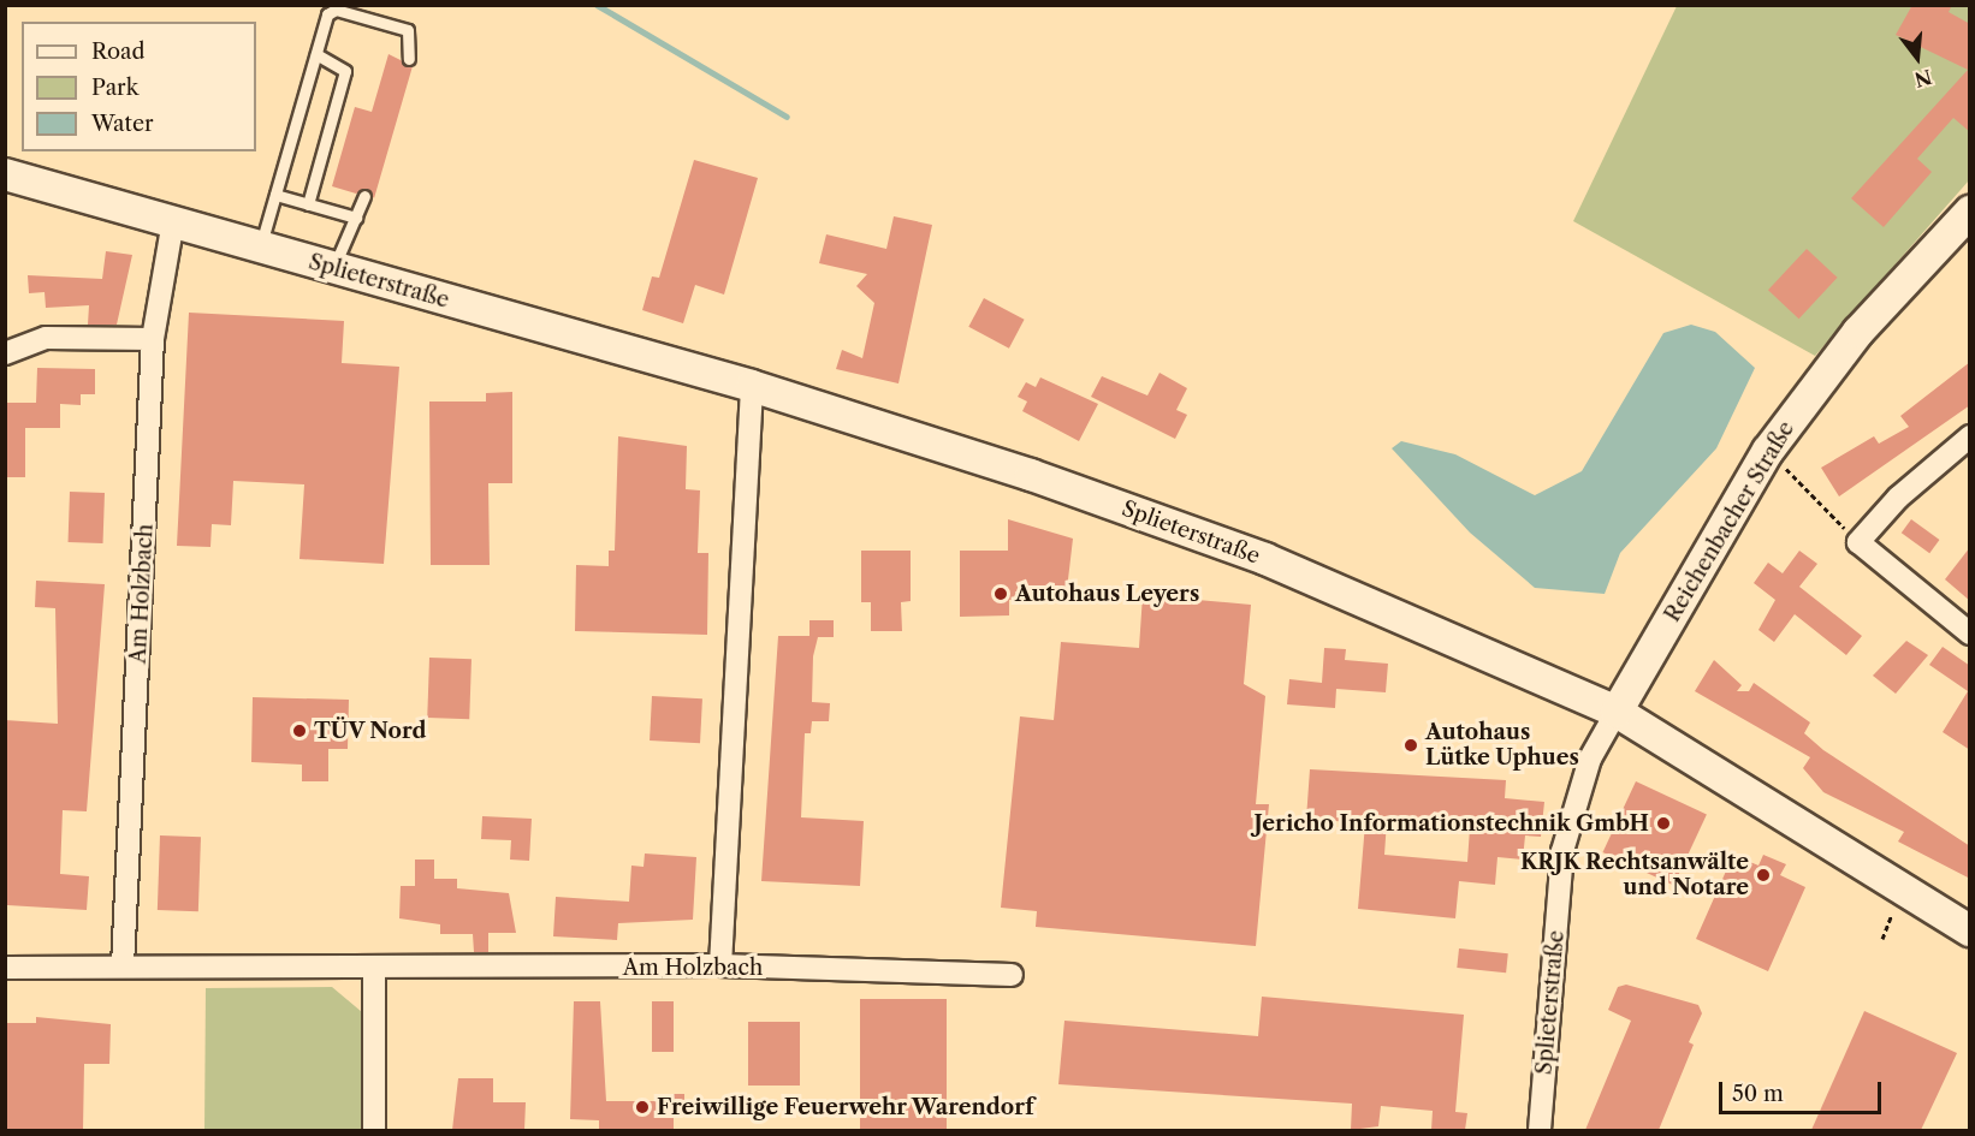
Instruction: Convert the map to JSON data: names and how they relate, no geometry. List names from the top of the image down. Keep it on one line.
{"streets":{"street":["Splieterstraße","Reichenbacher Straße","Am Holzbach"]},"crossings":[["Splieterstraße","Reichenbacher Straße"],["Splieterstraße","Am Holzbach"]],"places":["Autohaus Leyers","TÜV Nord","Autohaus Lütke Uphues","Jericho Informationstechnik GmbH","KRJK Rechtsanwälte und Notare","Freiwillige Feuerwehr Warendorf"],"legend":["Road","Park","Water"],"scale_bar":"50 m","north":"bottom"}
